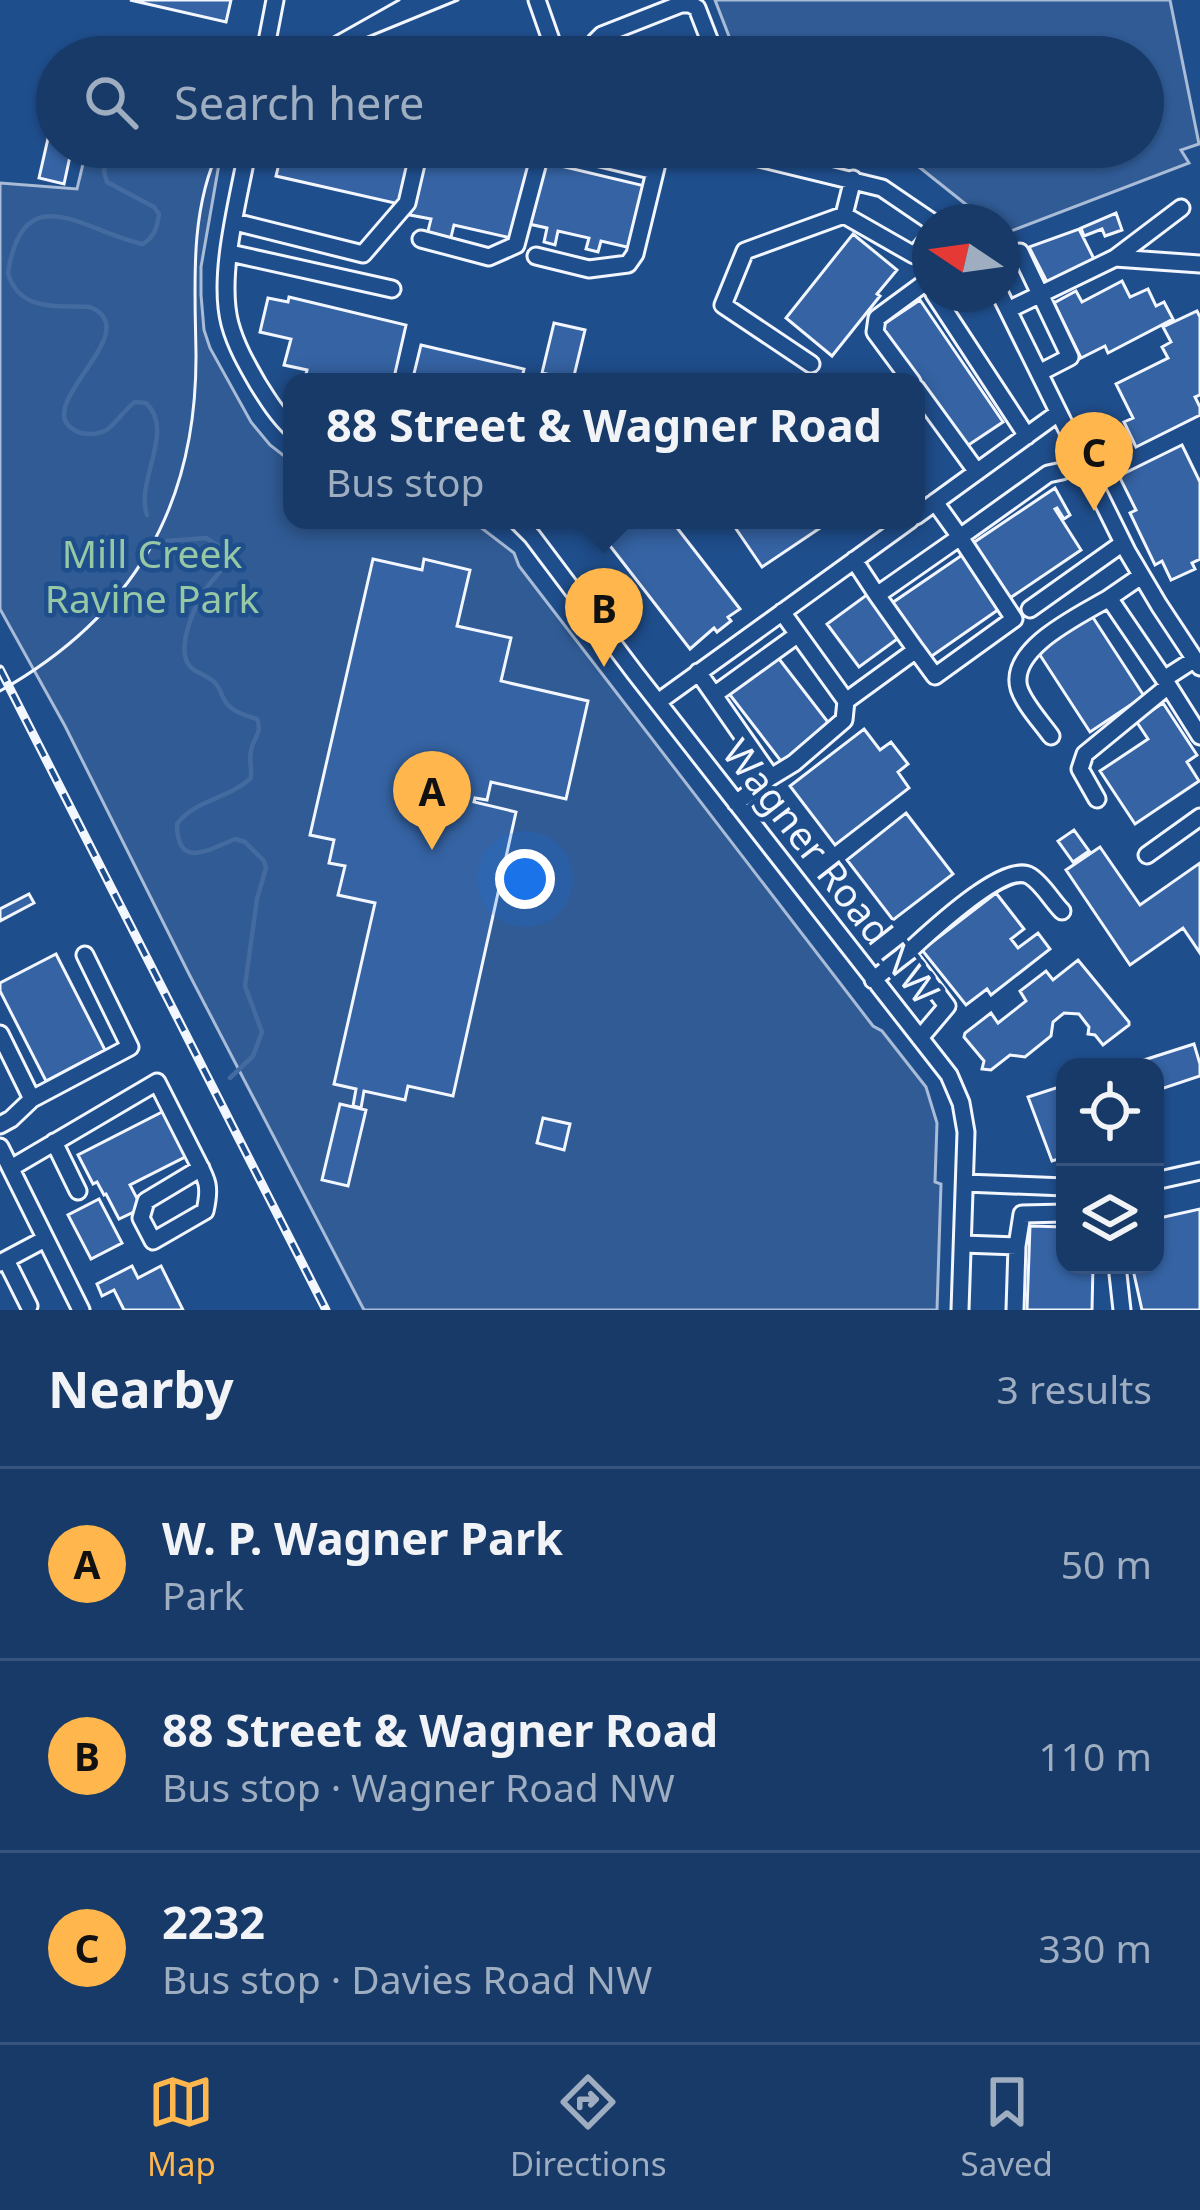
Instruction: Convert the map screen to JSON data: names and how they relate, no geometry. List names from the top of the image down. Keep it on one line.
{"streets":{"street":["Wagner Road NW"]},"parks":["Mill Creek Ravine Park"],"north":"left","page":{"search":"Search here","popup":["88 Street & Wagner Road","Bus stop"],"pins":["C","B","A"],"heading":["Nearby","3 results"],"list":[{"mark":"A","name":"W. P. Wagner Park","note":"Park","value":"50 m"},{"mark":"B","name":"88 Street & Wagner Road","note":"Bus stop · Wagner Road NW","value":"110 m"},{"mark":"C","name":"2232","note":"Bus stop · Davies Road NW","value":"330 m"}],"nav":["Map","Directions","Saved"]}}
